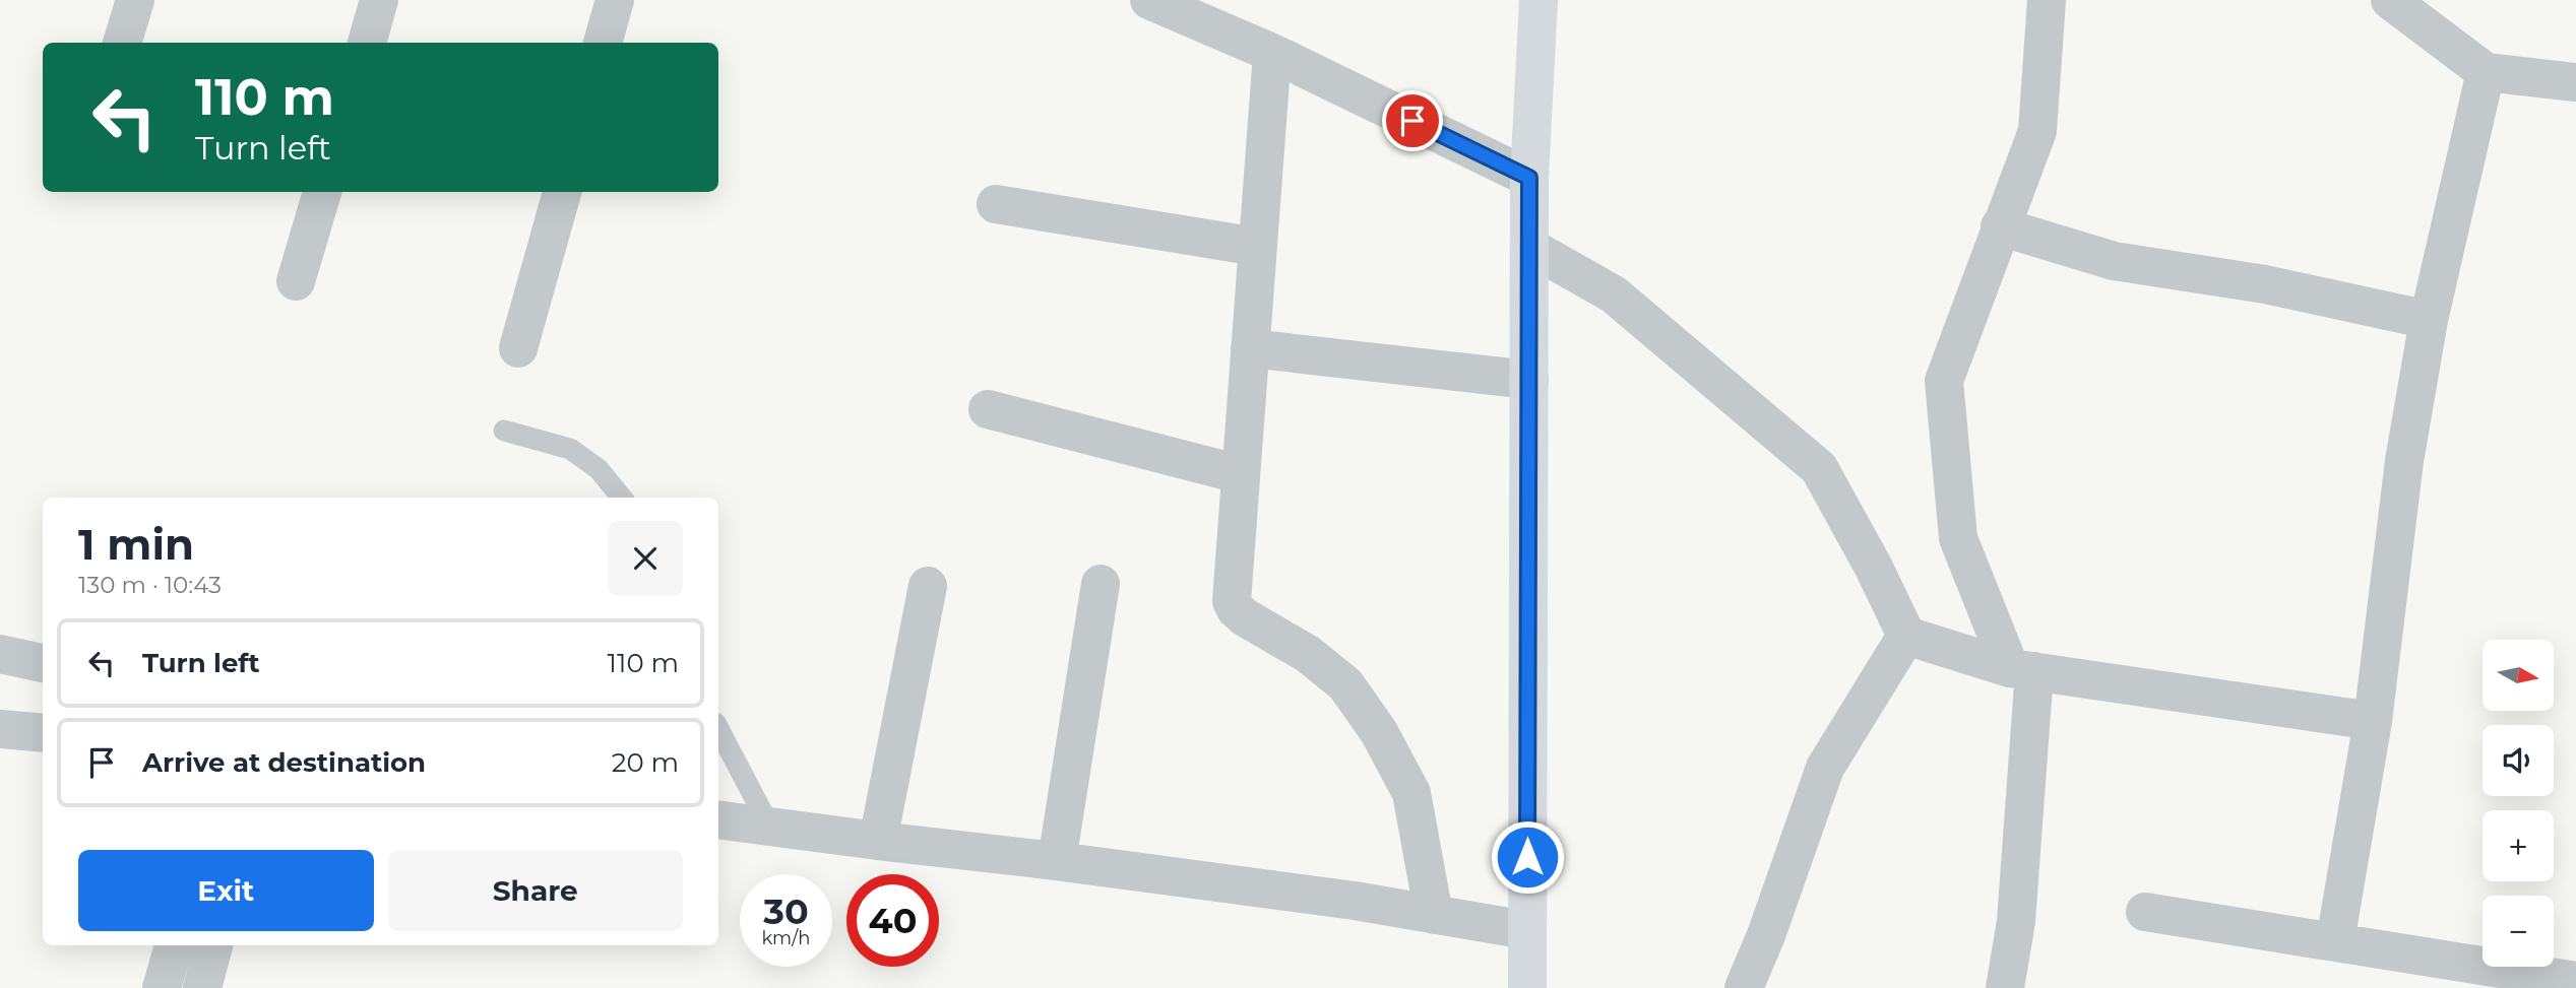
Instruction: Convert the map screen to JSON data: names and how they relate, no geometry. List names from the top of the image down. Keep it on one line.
{"north":"right","page":{"turn":["110 m","Turn left"],"heading":["1 min","130 m · 10:43"],"list":[{"name":"Turn left","value":"110 m"},{"name":"Arrive at destination","value":"20 m"}],"map_buttons":["+","−"],"buttons":["Exit","Share"],"speed":"30 km/h","limit":"40"}}
